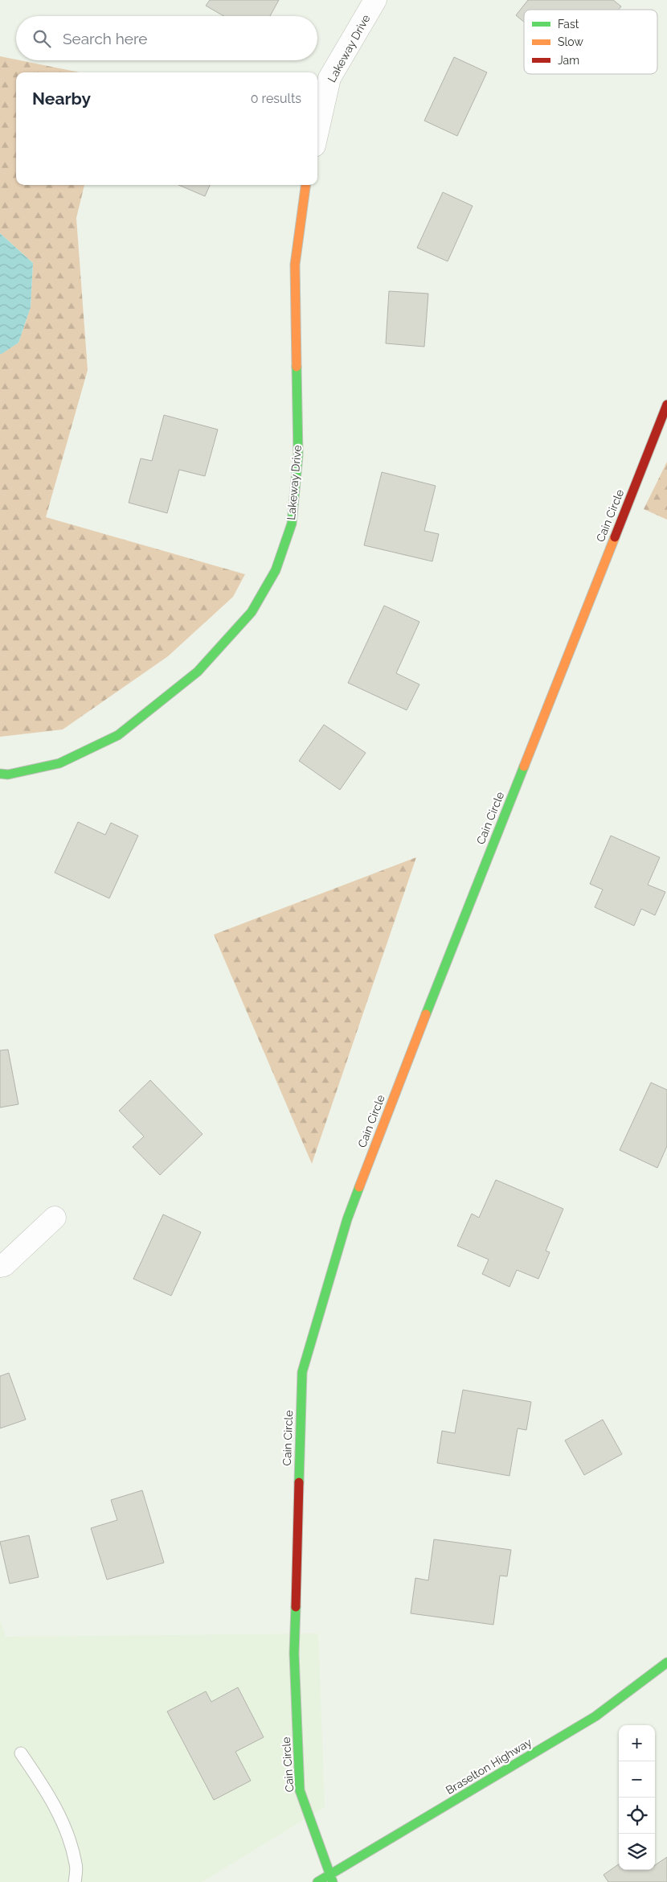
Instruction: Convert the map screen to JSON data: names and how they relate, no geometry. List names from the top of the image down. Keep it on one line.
{"streets":{"street":["Lakeway Drive","Cain Circle","Braselton Highway"]},"crossings":[["Cain Circle","Braselton Highway"]],"legend":["Fast","Slow","Jam"],"page":{"search":"Search here","heading":["Nearby","0 results"],"map_buttons":["+","−"]}}
